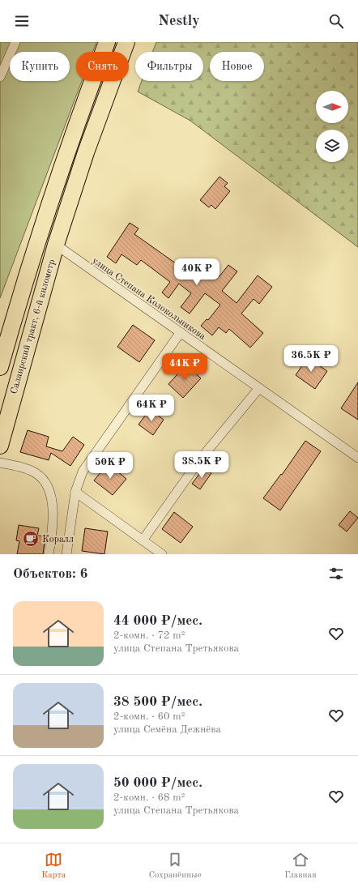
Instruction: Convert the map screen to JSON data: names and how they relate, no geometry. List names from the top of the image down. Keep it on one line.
{"streets":{"highway":["Салаирский тракт, 6-й километр"],"street":["улица Степана Колокольникова"]},"crossings":[["улица Степана Колокольникова","Салаирский тракт, 6-й километр"]],"places":{"cafe":["Коралл"]},"north":"right","page":{"header":"Nestly","chip":["Купить","Снять","Фильтры","Новое"],"price":["40K ₽","36.5K ₽","44K ₽","64K ₽","38.5K ₽","50K ₽"],"heading":"Объектов: 6","list":[{"name":"44 000 ₽/мес.","note":"2-комн. · 72 m² · улица Степана Третьякова"},{"name":"38 500 ₽/мес.","note":"2-комн. · 60 m² · улица Семёна Дежнёва"},{"name":"50 000 ₽/мес.","note":"2-комн. · 68 m² · улица Степана Третьякова"}],"tabs":["Карта","Сохранённые","Главная"]}}
